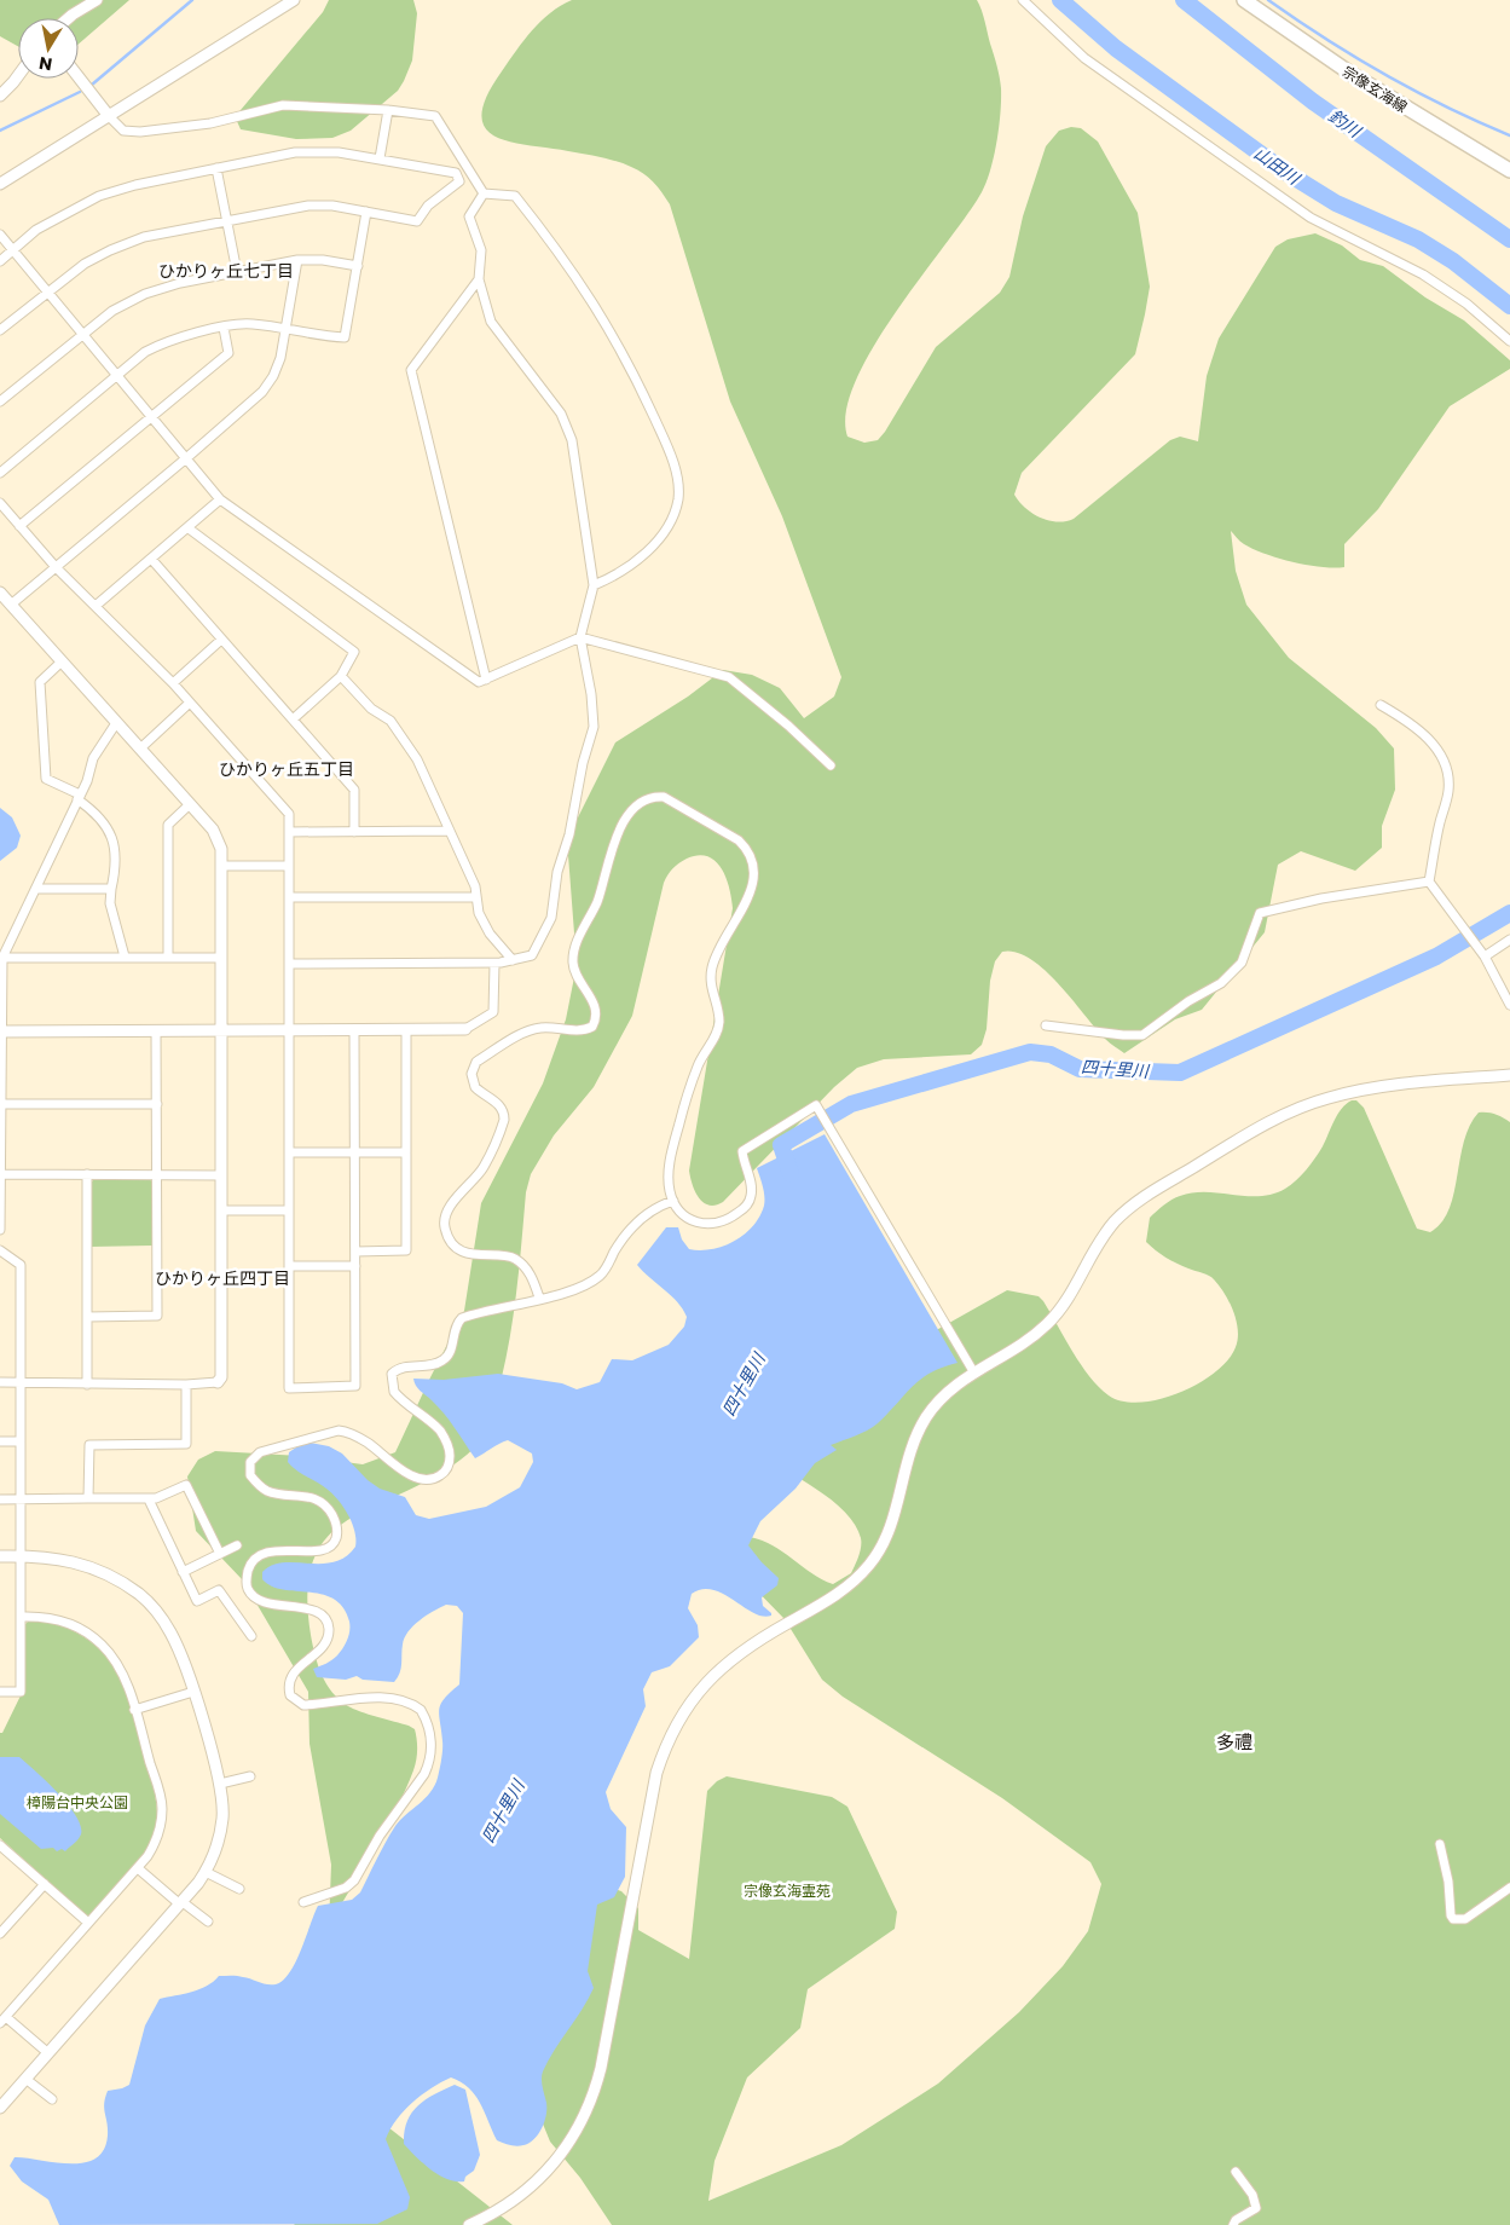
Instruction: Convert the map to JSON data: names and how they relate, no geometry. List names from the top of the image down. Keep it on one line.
{"streets":{"main road":["宗像玄海線"]},"districts":["ひかりヶ丘七丁目","ひかりヶ丘五丁目","ひかりヶ丘四丁目","多禮"],"water":["釣川","山田川","四十里川"],"parks":["樟陽台中央公園","宗像玄海霊苑"],"north":"bottom"}
